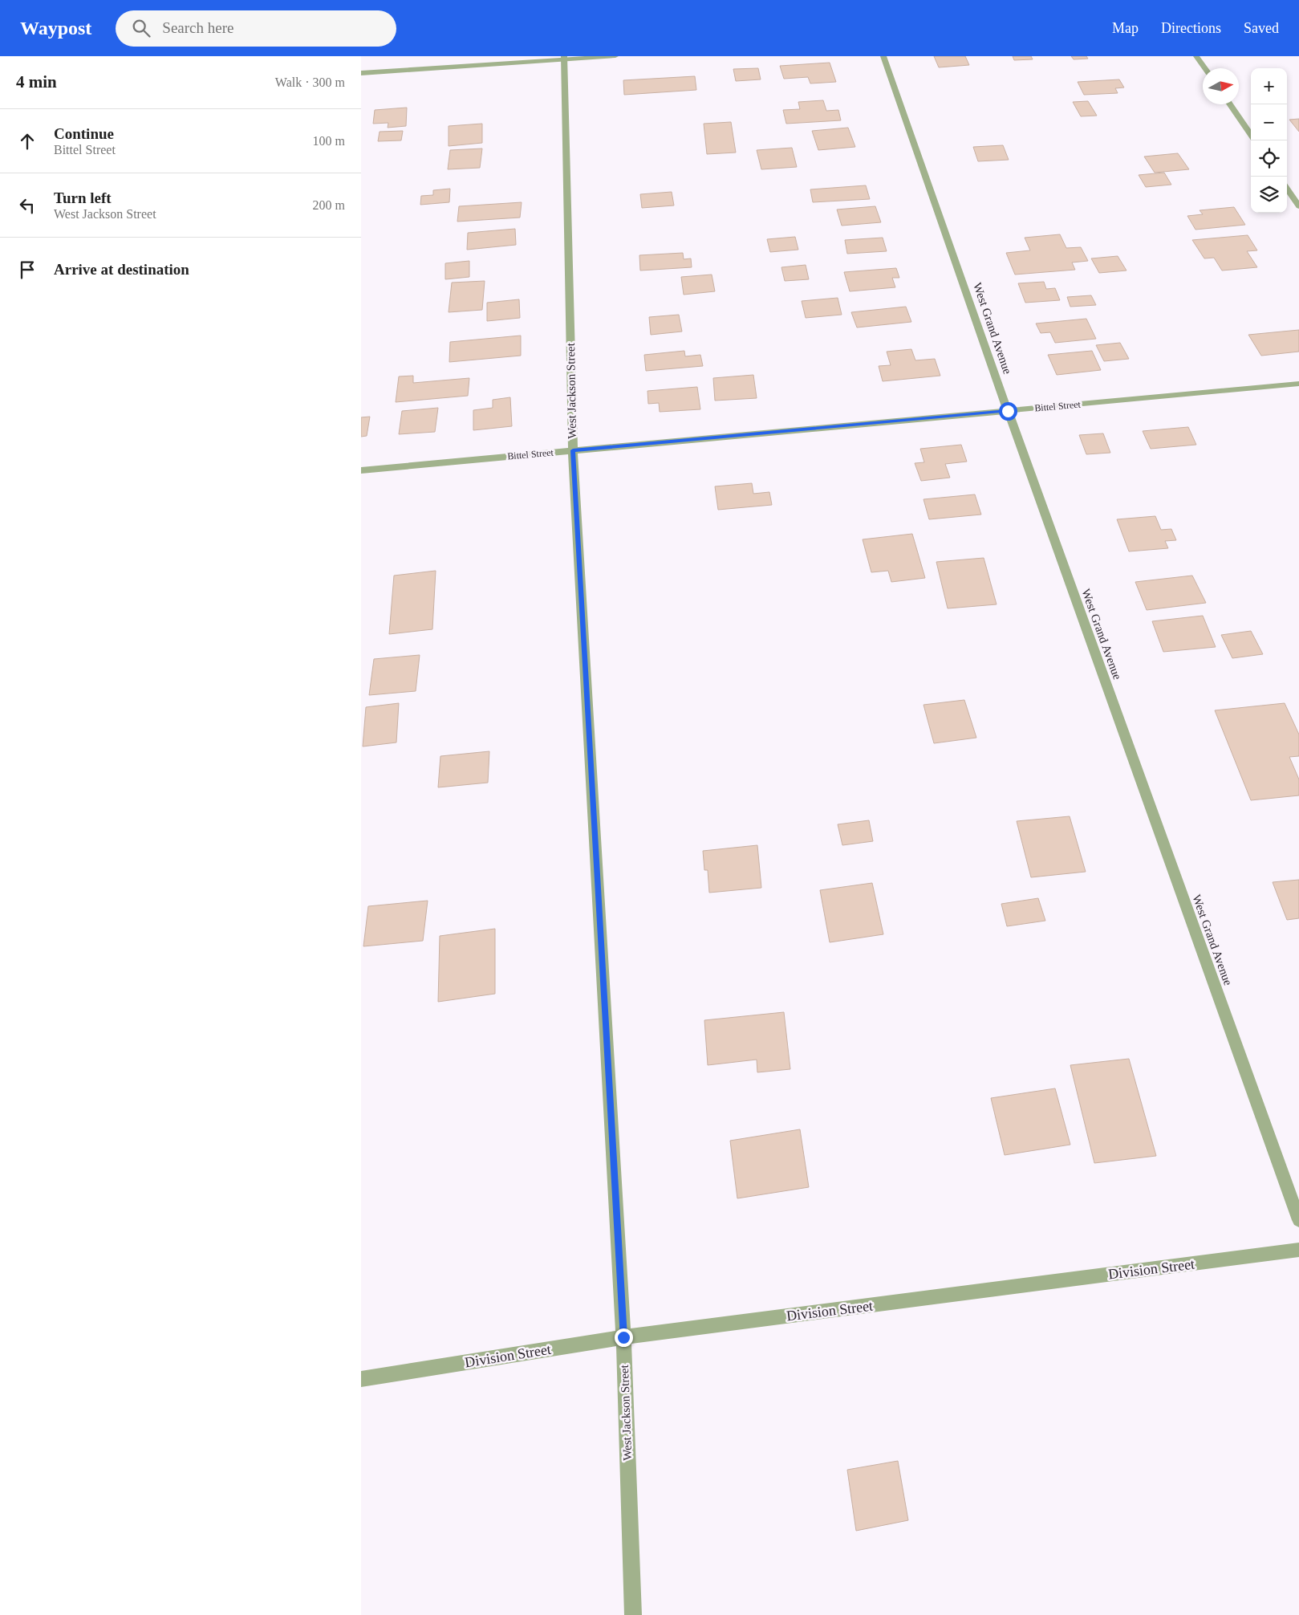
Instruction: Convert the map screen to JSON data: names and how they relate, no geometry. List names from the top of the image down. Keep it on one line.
{"streets":{"street":["West Grand Avenue","West Jackson Street","Bittel Street","Division Street"]},"crossings":[["West Grand Avenue","Bittel Street"],["West Jackson Street","Bittel Street"],["West Jackson Street","Division Street"]],"north":"right","page":{"header":"Waypost","search":"Search here","nav":["Map","Directions","Saved"],"heading":["4 min","Walk · 300 m"],"map_buttons":["+","−"],"list":[["Continue","Bittel Street","100 m"],["Turn left","West Jackson Street","200 m"],"Arrive at destination"]}}
